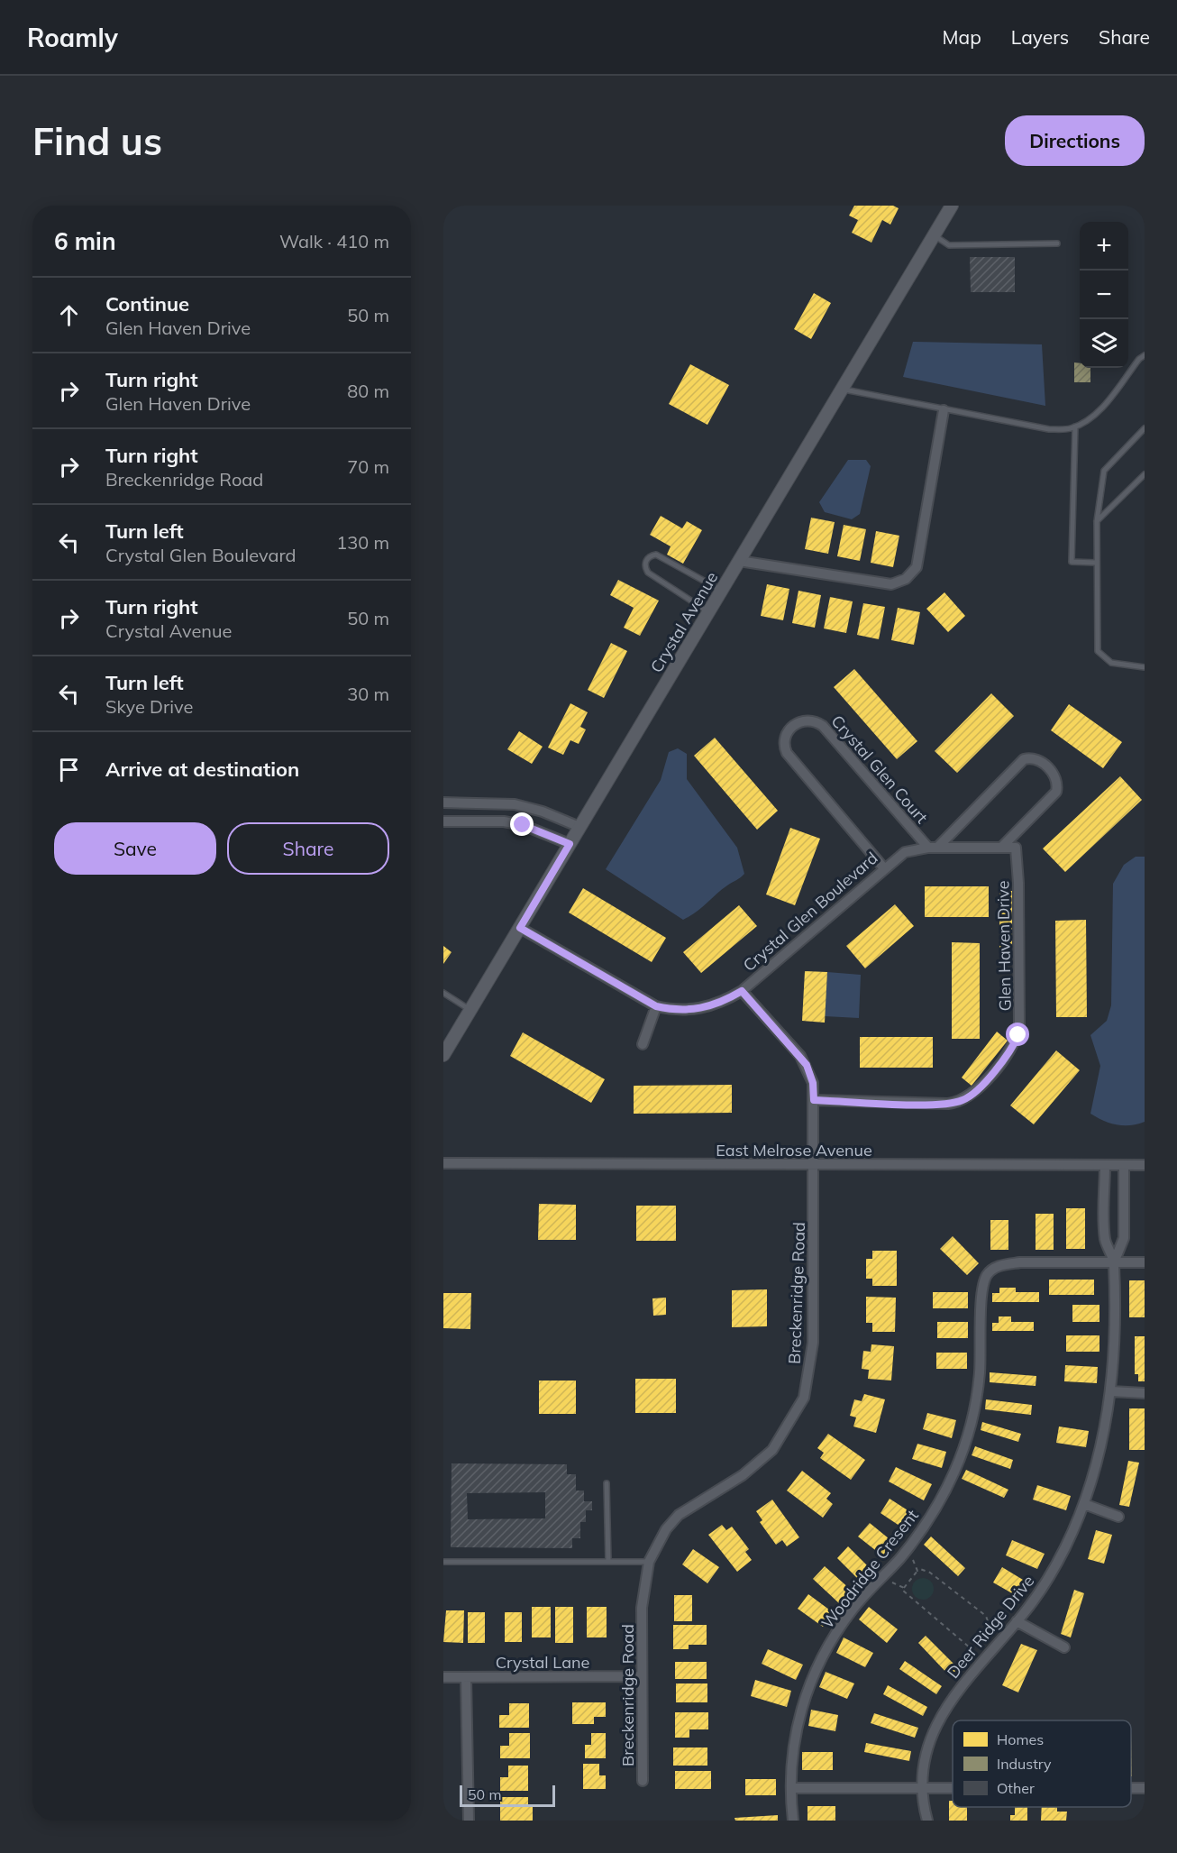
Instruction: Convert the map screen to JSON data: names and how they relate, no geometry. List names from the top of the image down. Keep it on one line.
{"streets":{"street":["Crystal Avenue","Crystal Glen Court","Crystal Glen Boulevard","Glen Haven Drive","East Melrose Avenue","Breckenridge Road","Woodridge Cresent","Deer Ridge Drive","Crystal Lane"]},"crossings":[["Crystal Avenue","Crystal Glen Boulevard"],["Crystal Glen Court","Crystal Glen Boulevard"],["Crystal Glen Boulevard","Glen Haven Drive"],["Crystal Glen Boulevard","Breckenridge Road"],["Glen Haven Drive","Breckenridge Road"],["East Melrose Avenue","Breckenridge Road"],["East Melrose Avenue","Deer Ridge Drive"],["Breckenridge Road","Crystal Lane"],["Woodridge Cresent","Deer Ridge Drive"]],"legend":["Homes","Industry","Other"],"scale_bar":"50 m","page":{"header":"Roamly","nav":["Map","Layers","Share"],"buttons":["Directions",["Save","Share"]],"title":"Find us","heading":["6 min","Walk · 410 m"],"map_buttons":["+","−"],"list":[["Continue","Glen Haven Drive","50 m"],["Turn right","Glen Haven Drive","80 m"],["Turn right","Breckenridge Road","70 m"],["Turn left","Crystal Glen Boulevard","130 m"],["Turn right","Crystal Avenue","50 m"],["Turn left","Skye Drive","30 m"],"Arrive at destination"],"scale":"50 m"}}
